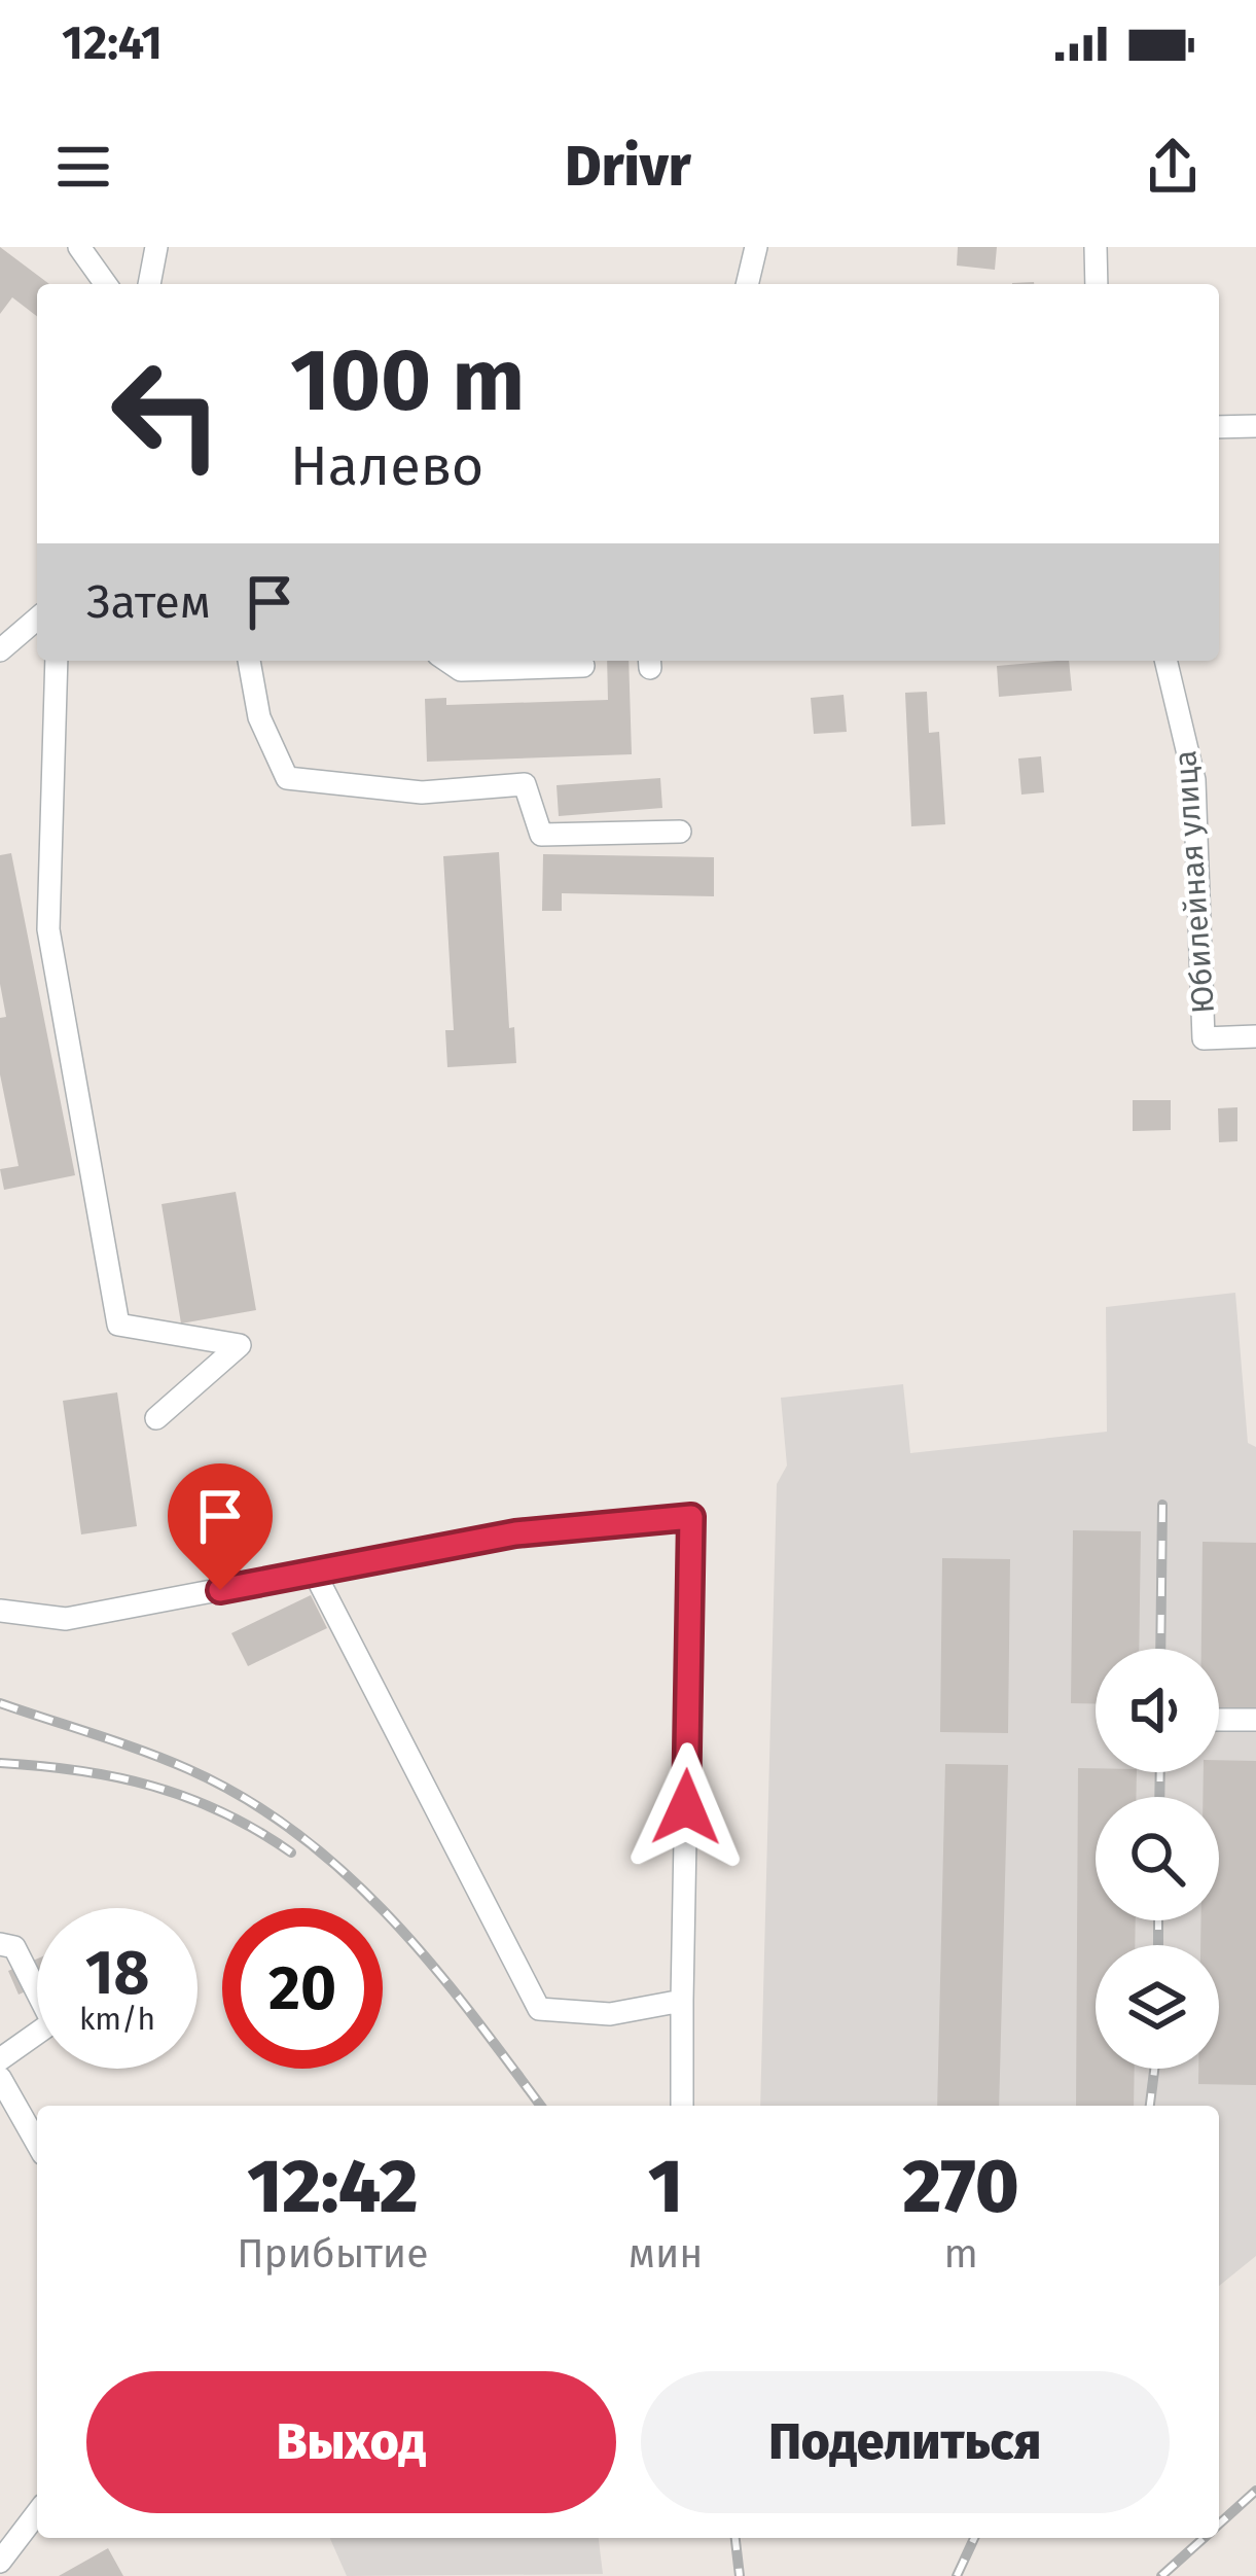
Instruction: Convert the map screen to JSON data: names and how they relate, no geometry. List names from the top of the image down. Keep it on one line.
{"streets":{"street":["Юбилейная улица"]},"page":{"status":"12:41","header":"Drivr","turn":["100 m","Налево"],"then":"Затем","speed":"18 km/h","limit":"20","eta":["12:42","Прибытие","1","мин","270","m"],"buttons":["Выход","Поделиться"]}}
